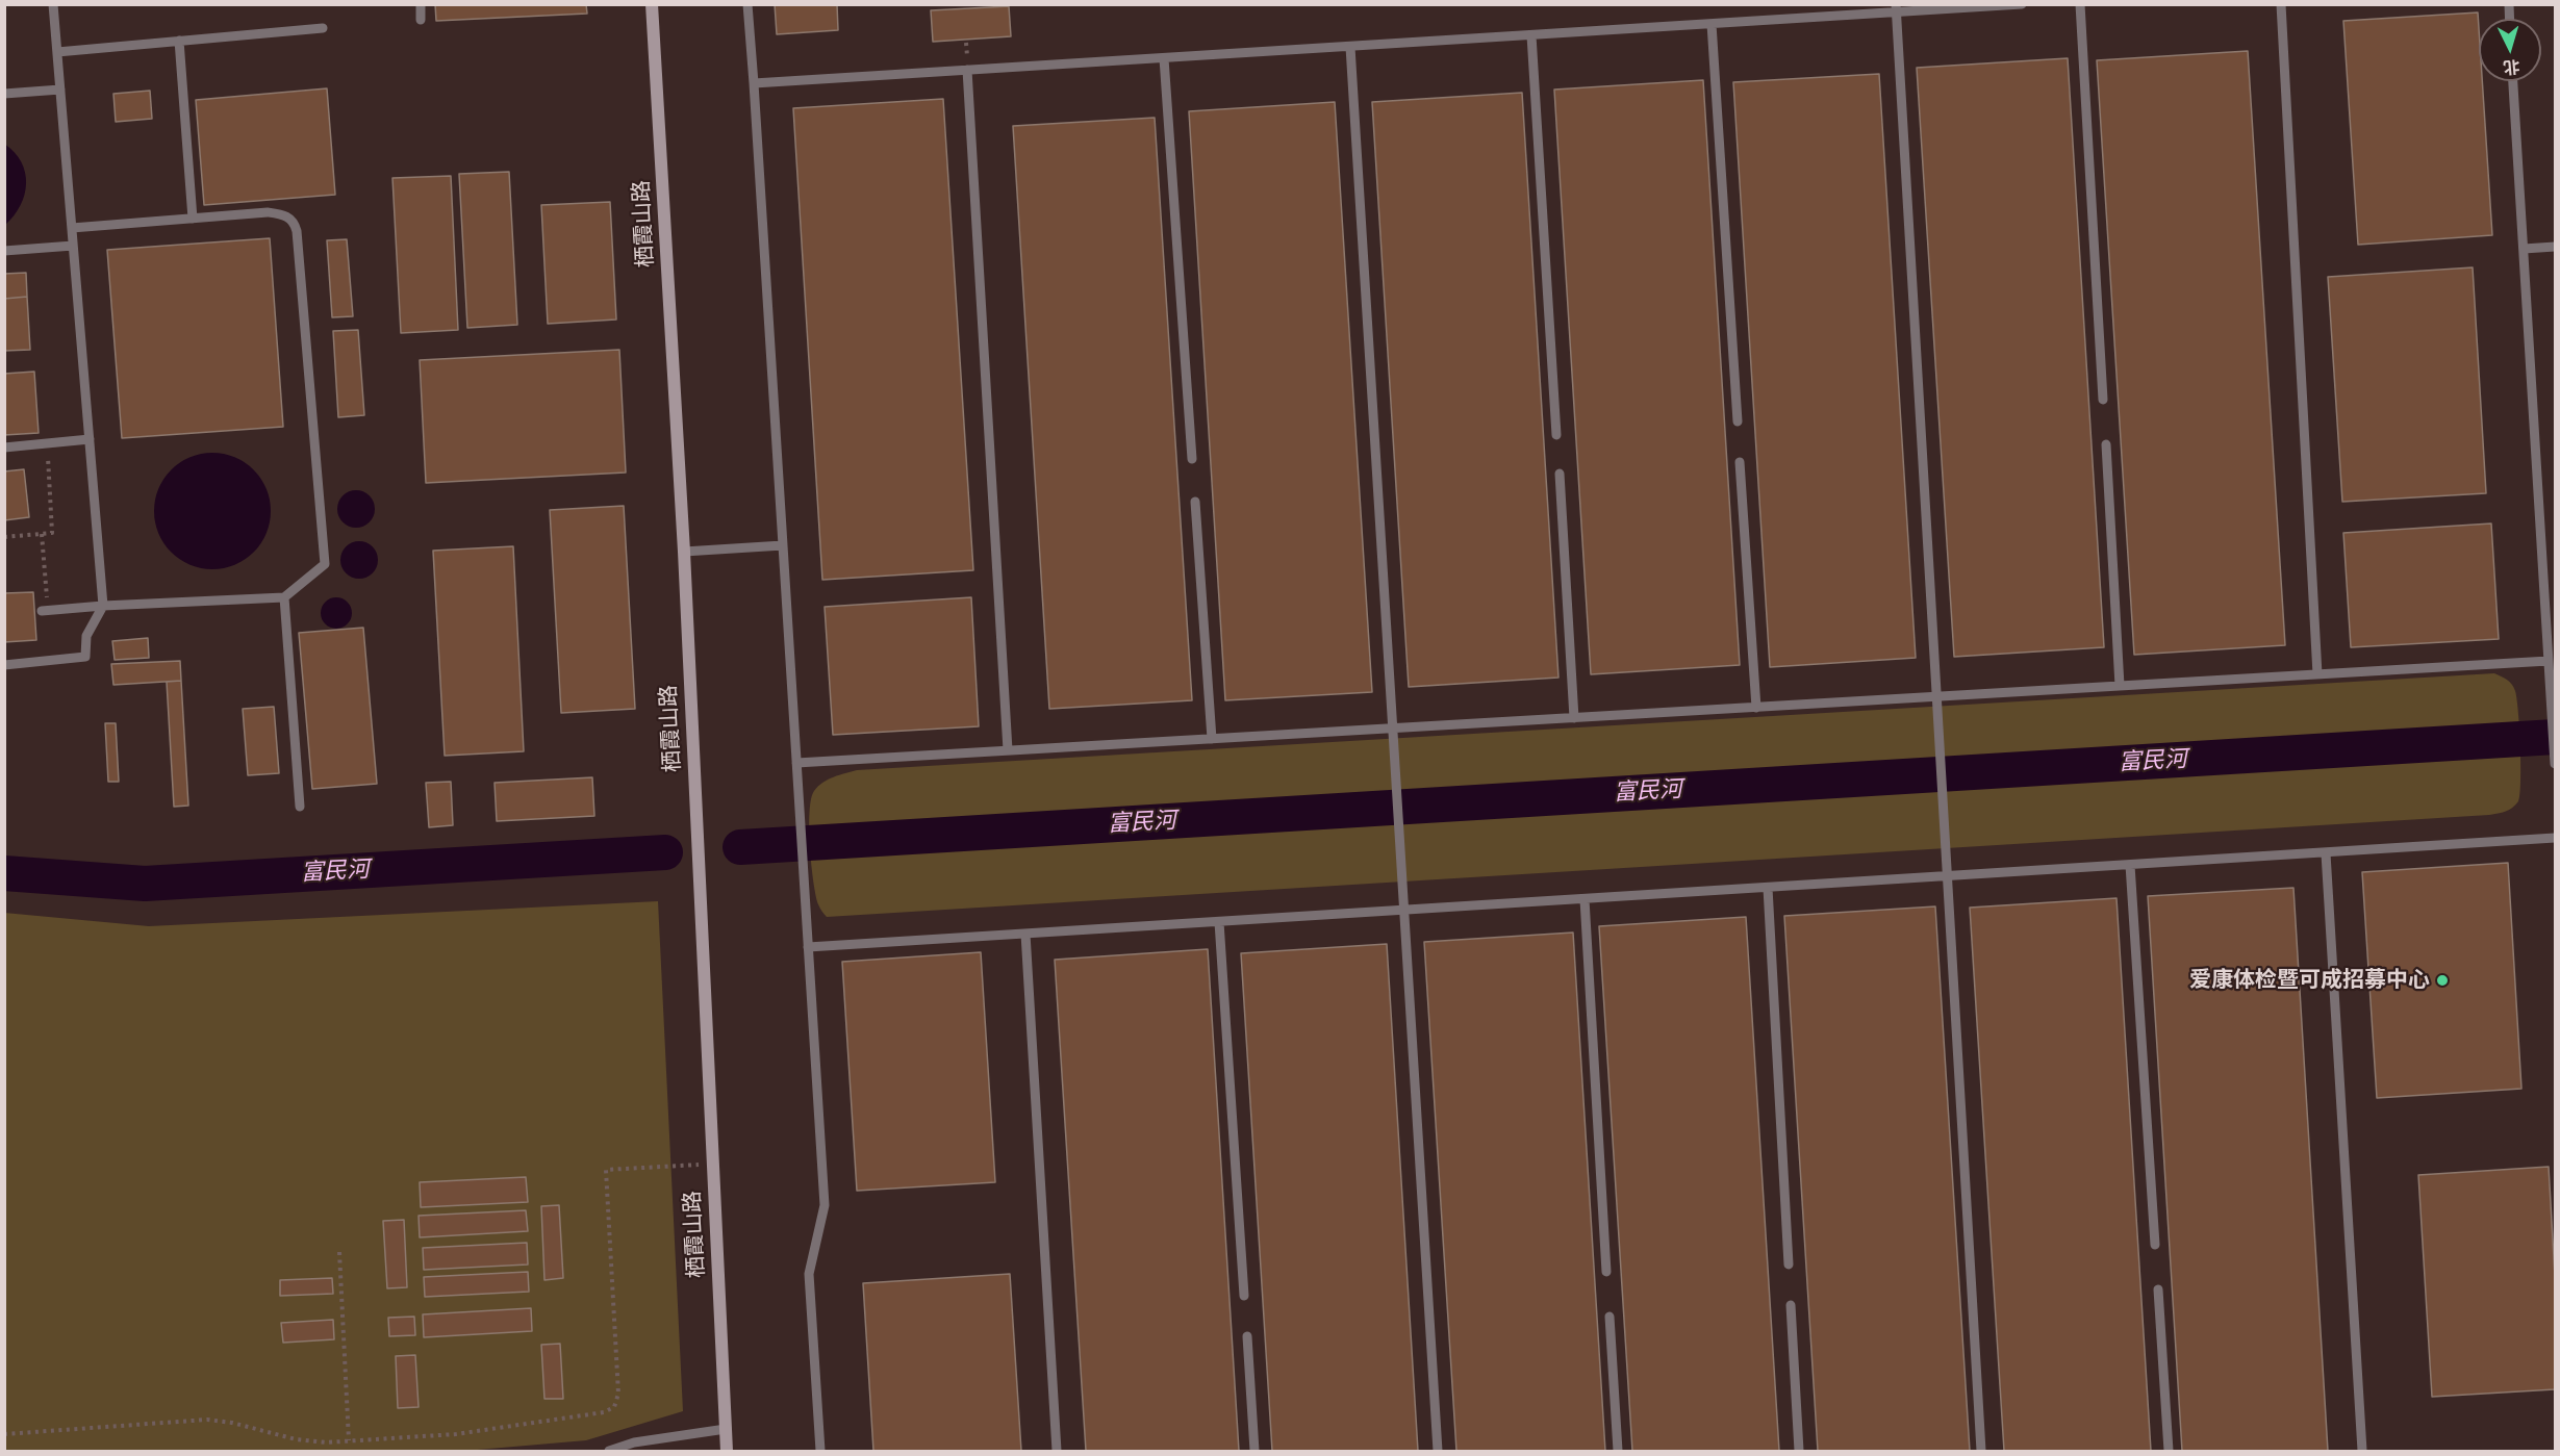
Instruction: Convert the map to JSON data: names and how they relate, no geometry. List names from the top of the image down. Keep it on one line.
{"streets":{"street":["栖霞山路"]},"water":["富民河"],"places":["爱康体检暨可成招募中心"],"north":"bottom"}
